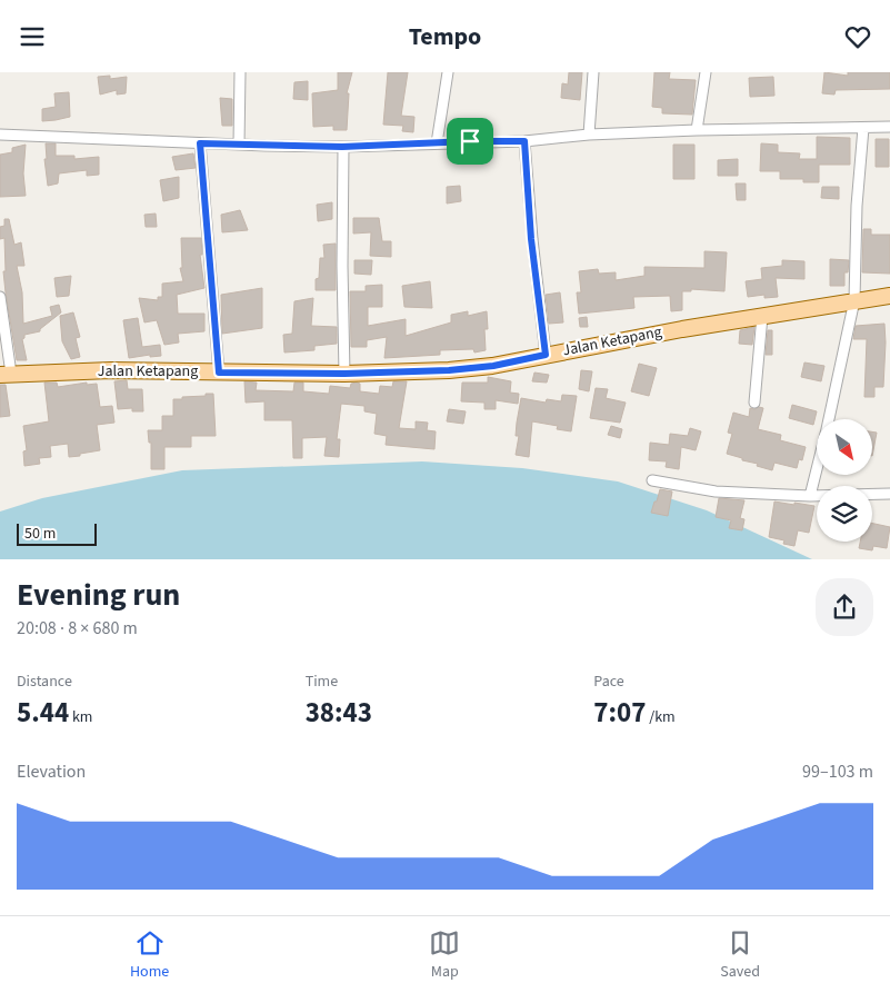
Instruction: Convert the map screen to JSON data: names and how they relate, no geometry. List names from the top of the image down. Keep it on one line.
{"streets":{"main road":["Jalan Ketapang"]},"scale_bar":"50 m","north":"bottom right","page":{"header":"Tempo","scale":"50 m","heading":["Evening run","20:08 · 8 × 680 m"],"stats":[["Distance","5.44 km"],["Time","38:43"],["Pace","7:07 /km"]],"chart":["Elevation","99–103 m"],"tabs":["Home","Map","Saved"]}}
